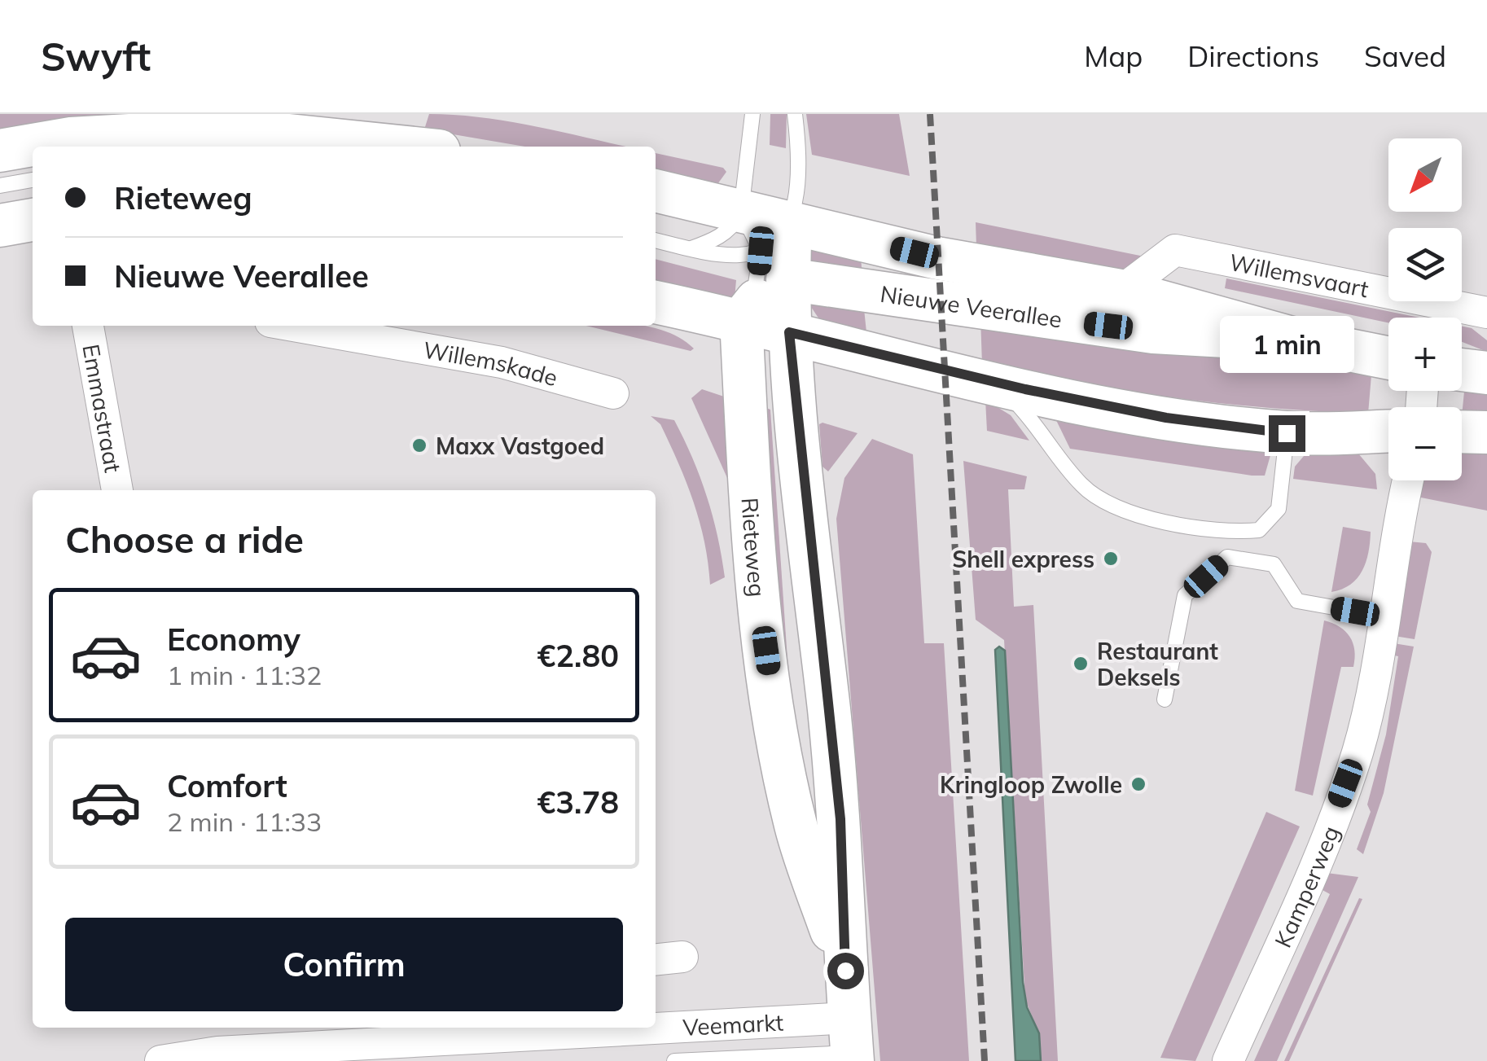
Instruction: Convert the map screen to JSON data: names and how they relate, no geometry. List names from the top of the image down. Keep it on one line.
{"streets":{"main road":["Nieuwe Veerallee","Rieteweg"],"street":["Willemsvaart","Willemskade","Emmastraat","Kamperweg","Veemarkt"]},"crossings":[["Willemsvaart","Nieuwe Veerallee"],["Nieuwe Veerallee","Rieteweg"],["Rieteweg","Veemarkt"]],"places":["Maxx Vastgoed","Shell express","Restaurant Deksels","Kringloop Zwolle"],"north":"bottom left","page":{"header":"Swyft","nav":["Map","Directions","Saved"],"map_buttons":["+","−"],"banner":["Rieteweg","Nieuwe Veerallee"],"bubble":"1 min","heading":"Choose a ride","list":[{"name":"Economy","note":"1 min · 11:32","value":"€2.80"},{"name":"Comfort","note":"2 min · 11:33","value":"€3.78"}],"buttons":"Confirm"}}
